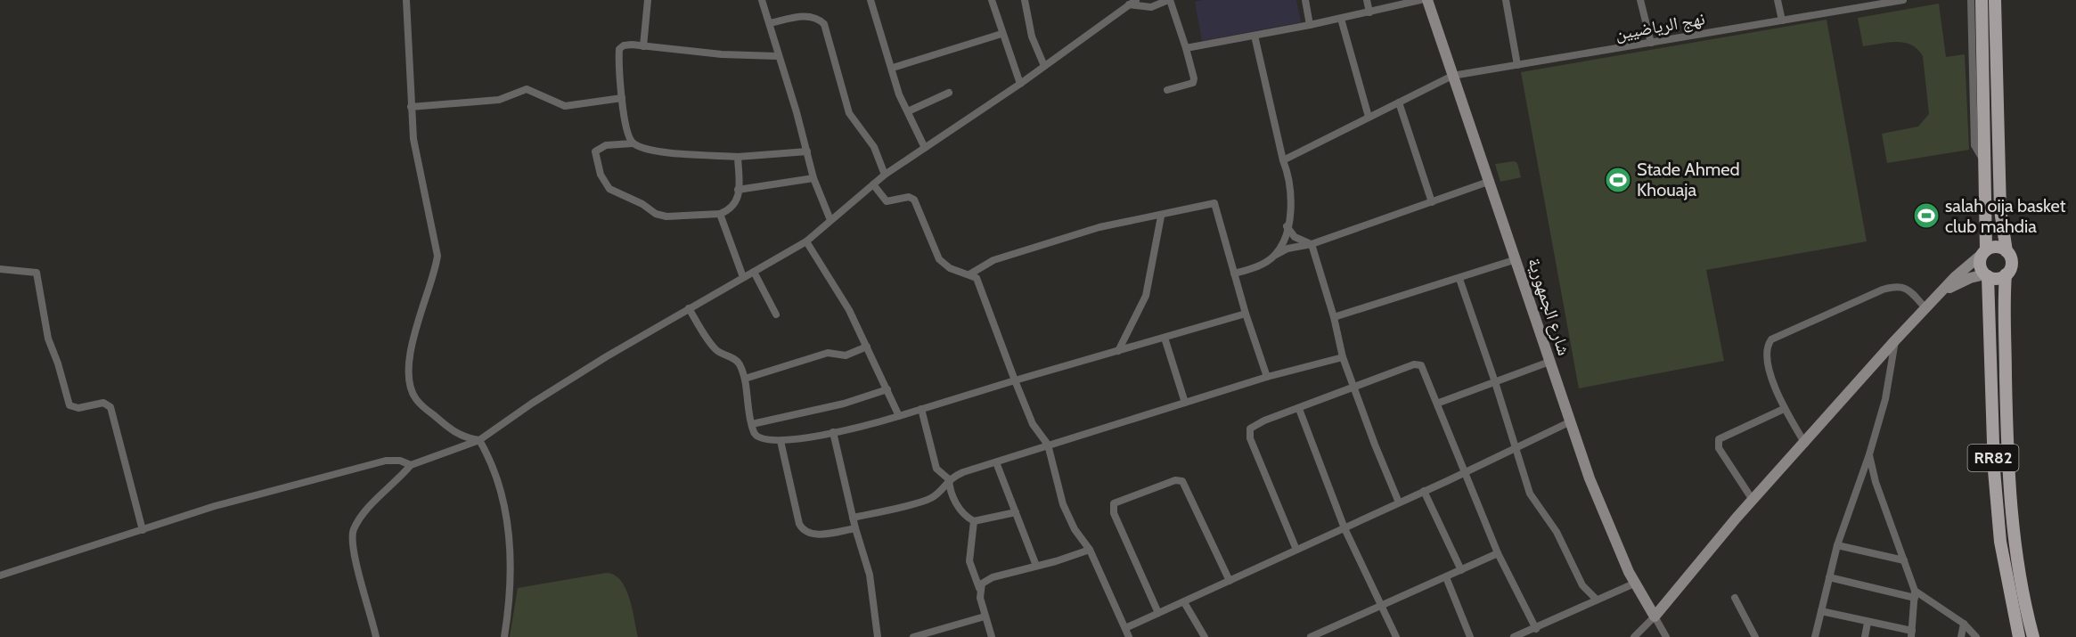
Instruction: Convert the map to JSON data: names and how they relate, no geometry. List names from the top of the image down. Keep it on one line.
{"streets":{"main road":["شارع الجمهورية","RR82"],"street":["نهج الرياضيين"]},"crossings":[["نهج الرياضيين","شارع الجمهورية"]],"places":{"sports":["Stade Ahmed Khouaja","salah oija basket club mahdia"]}}
